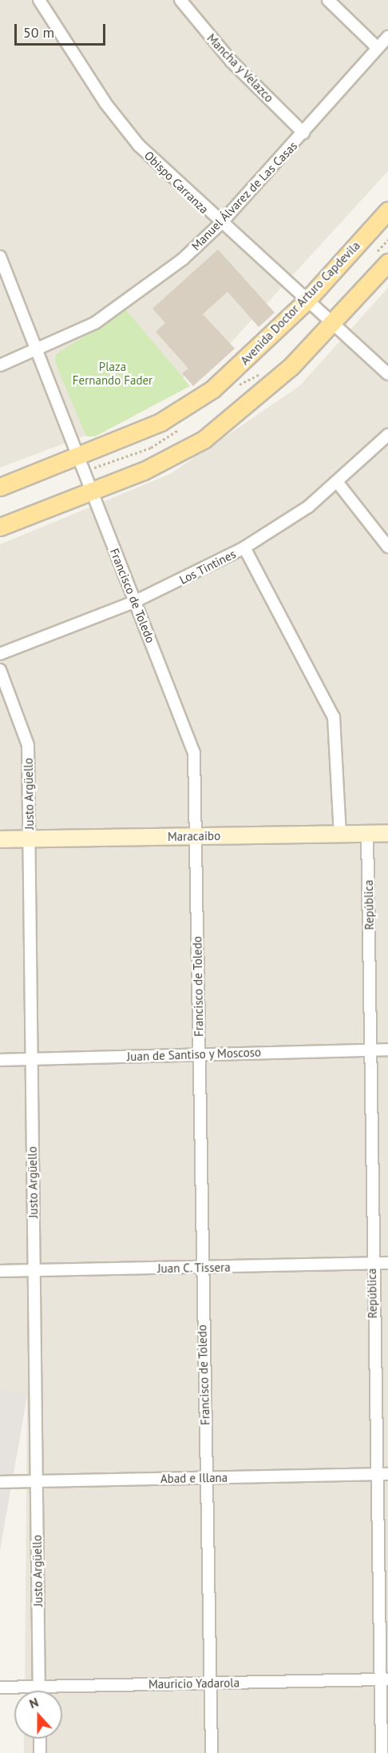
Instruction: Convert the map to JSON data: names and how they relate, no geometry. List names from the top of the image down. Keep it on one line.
{"streets":{"main road":["Avenida Doctor Arturo Capdevila","Maracaibo"],"street":["Mancha y Velazco","Obispo Carranza","Manuel Álvarez de Las Casas","Los Tintines","Francisco de Toledo","Justo Argüello","República","Juan de Santiso y Moscoso","Juan C. Tissera","Abad e Illana","Mauricio Yadarola"]},"crossings":[["Mancha y Velazco","Manuel Álvarez de Las Casas"],["Obispo Carranza","Manuel Álvarez de Las Casas"],["Obispo Carranza","Avenida Doctor Arturo Capdevila"],["Manuel Álvarez de Las Casas","Francisco de Toledo"],["Avenida Doctor Arturo Capdevila","Francisco de Toledo"],["Los Tintines","Francisco de Toledo"],["Francisco de Toledo","Maracaibo"],["Francisco de Toledo","Juan de Santiso y Moscoso"],["Francisco de Toledo","Juan C. Tissera"],["Francisco de Toledo","Abad e Illana"],["Francisco de Toledo","Mauricio Yadarola"],["Justo Argüello","Maracaibo"],["Justo Argüello","Juan de Santiso y Moscoso"],["Justo Argüello","Juan C. Tissera"],["Justo Argüello","Abad e Illana"],["Justo Argüello","Mauricio Yadarola"],["Maracaibo","República"],["República","Juan de Santiso y Moscoso"],["República","Juan C. Tissera"],["República","Abad e Illana"],["República","Mauricio Yadarola"]],"parks":["Plaza Fernando Fader"],"scale_bar":"50 m","north":"top"}
